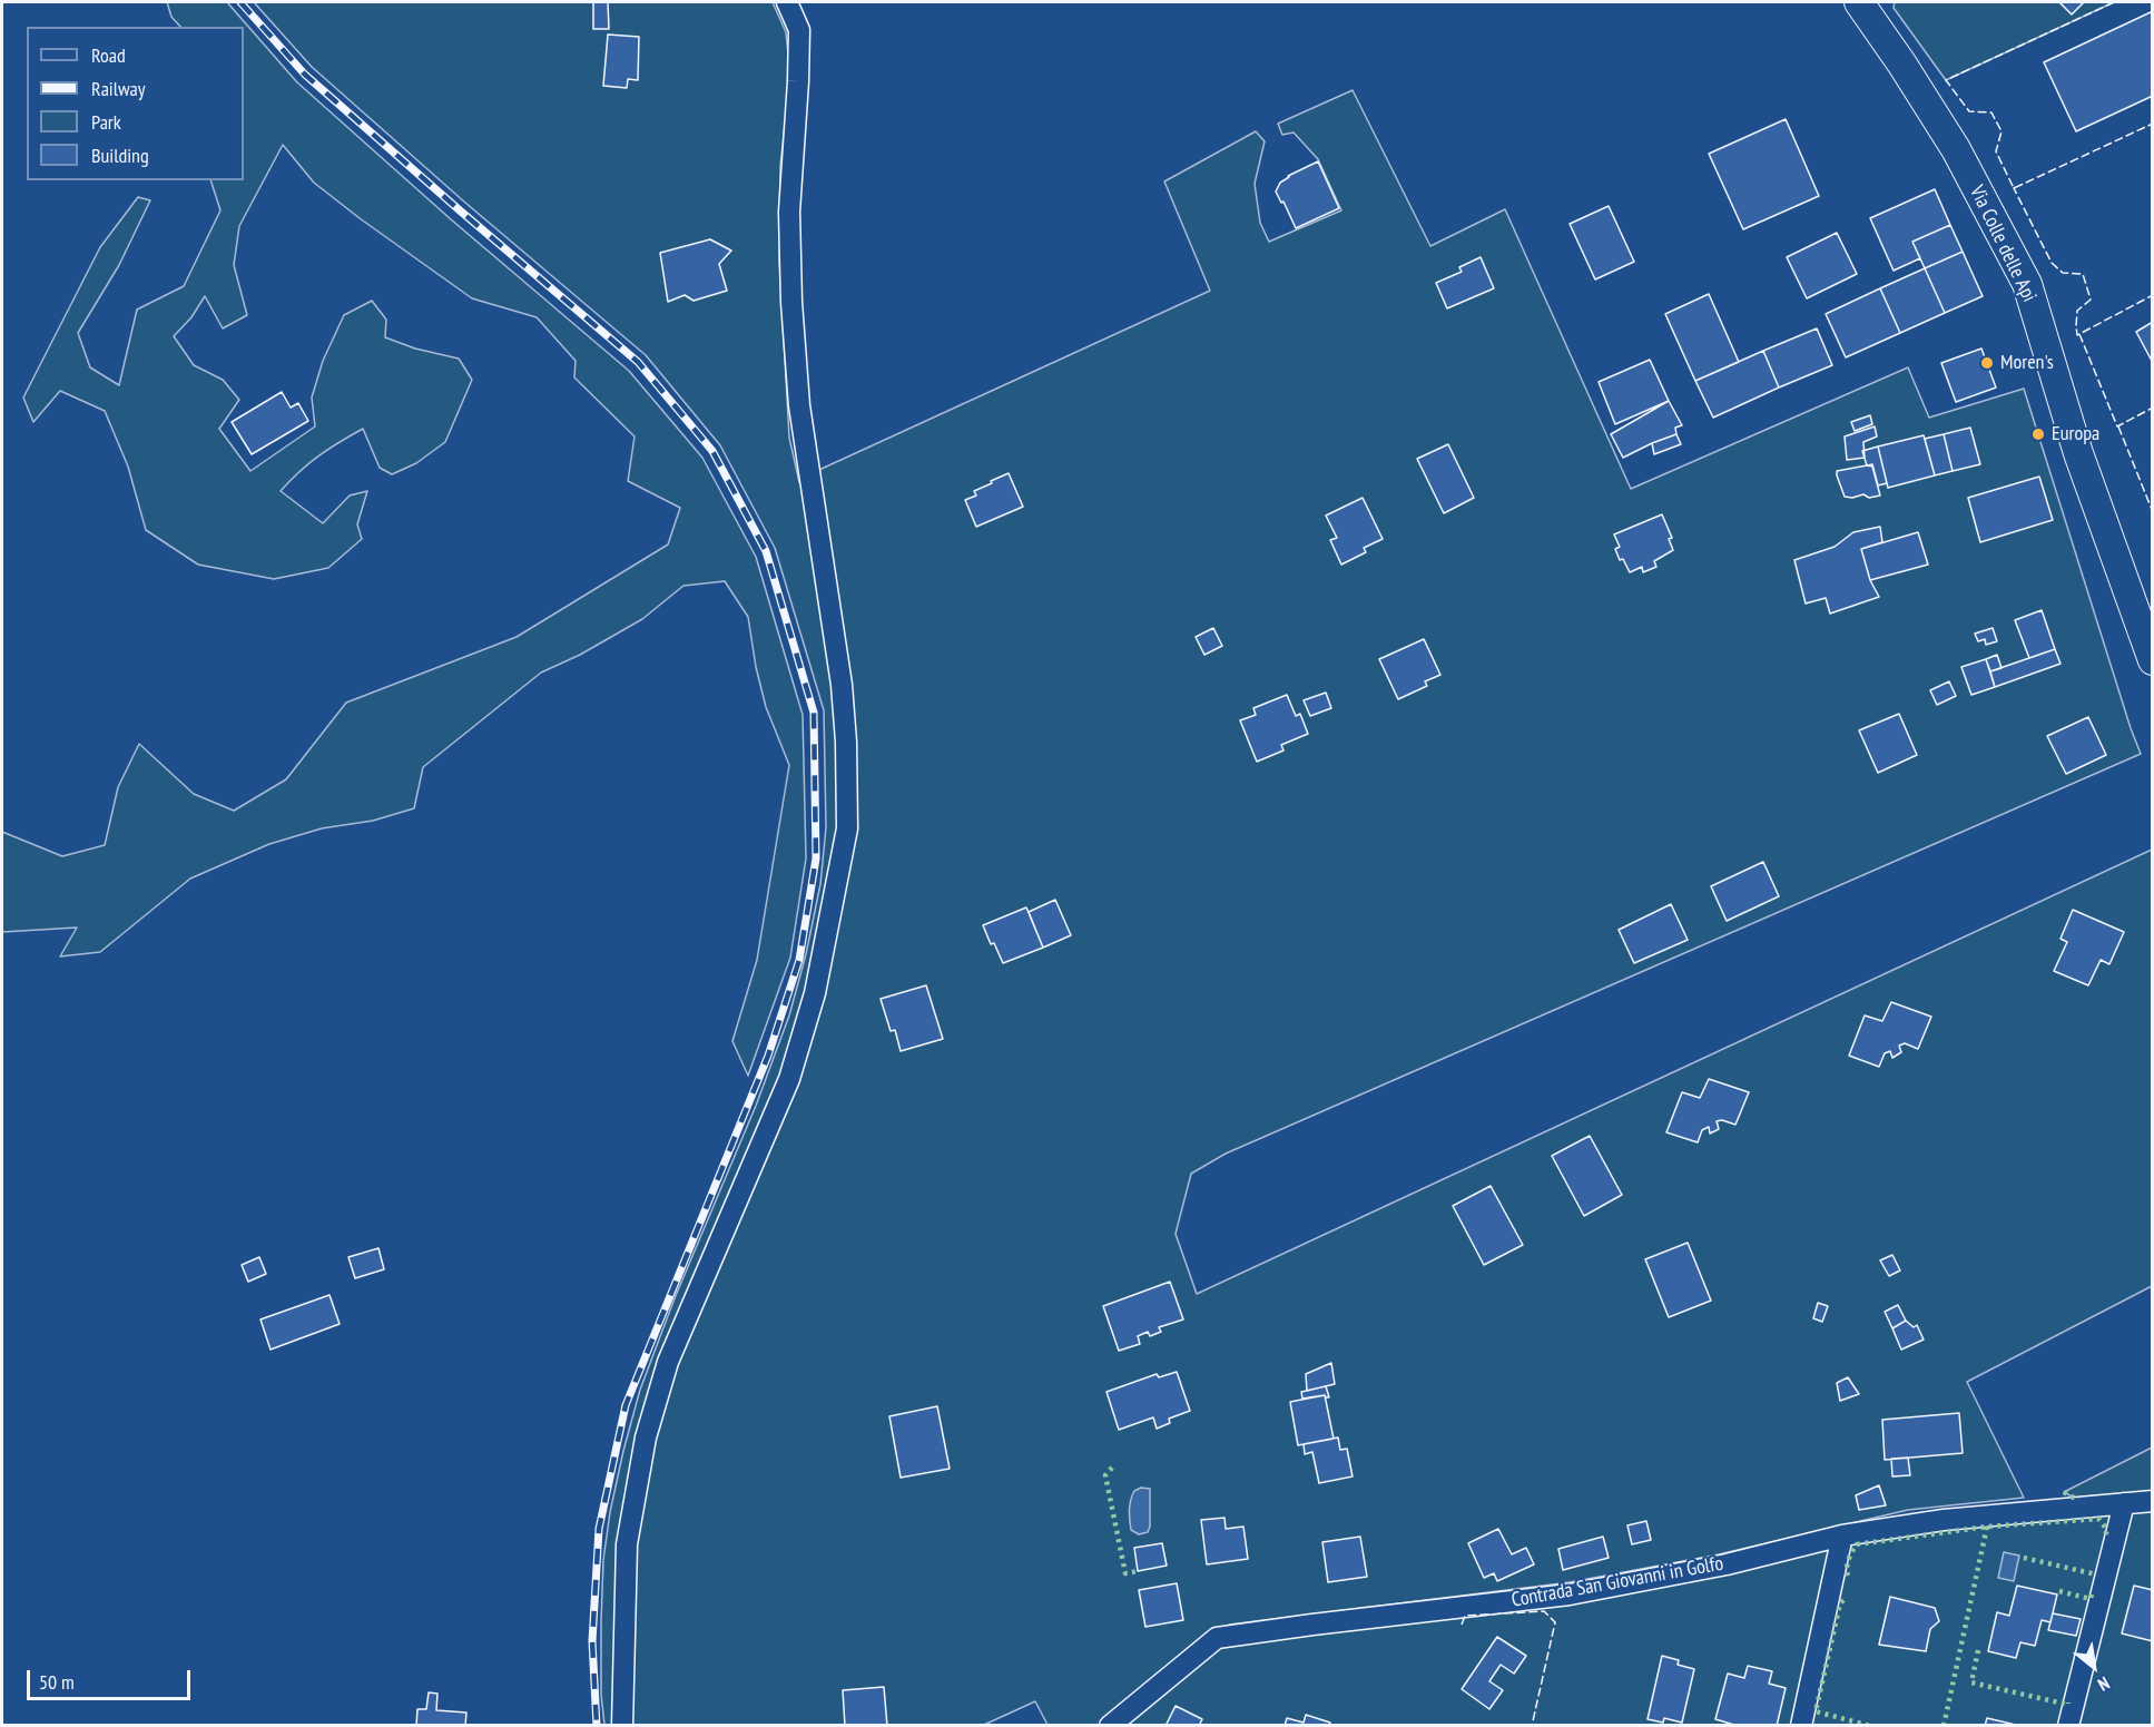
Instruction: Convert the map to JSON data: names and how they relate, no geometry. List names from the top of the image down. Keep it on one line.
{"streets":{"main road":["Via Colle delle Api"],"street":["Contrada San Giovanni in Golfo"]},"places":["Moren's","Europa"],"legend":["Road","Railway","Park","Building"],"scale_bar":"50 m","north":"bottom right"}
